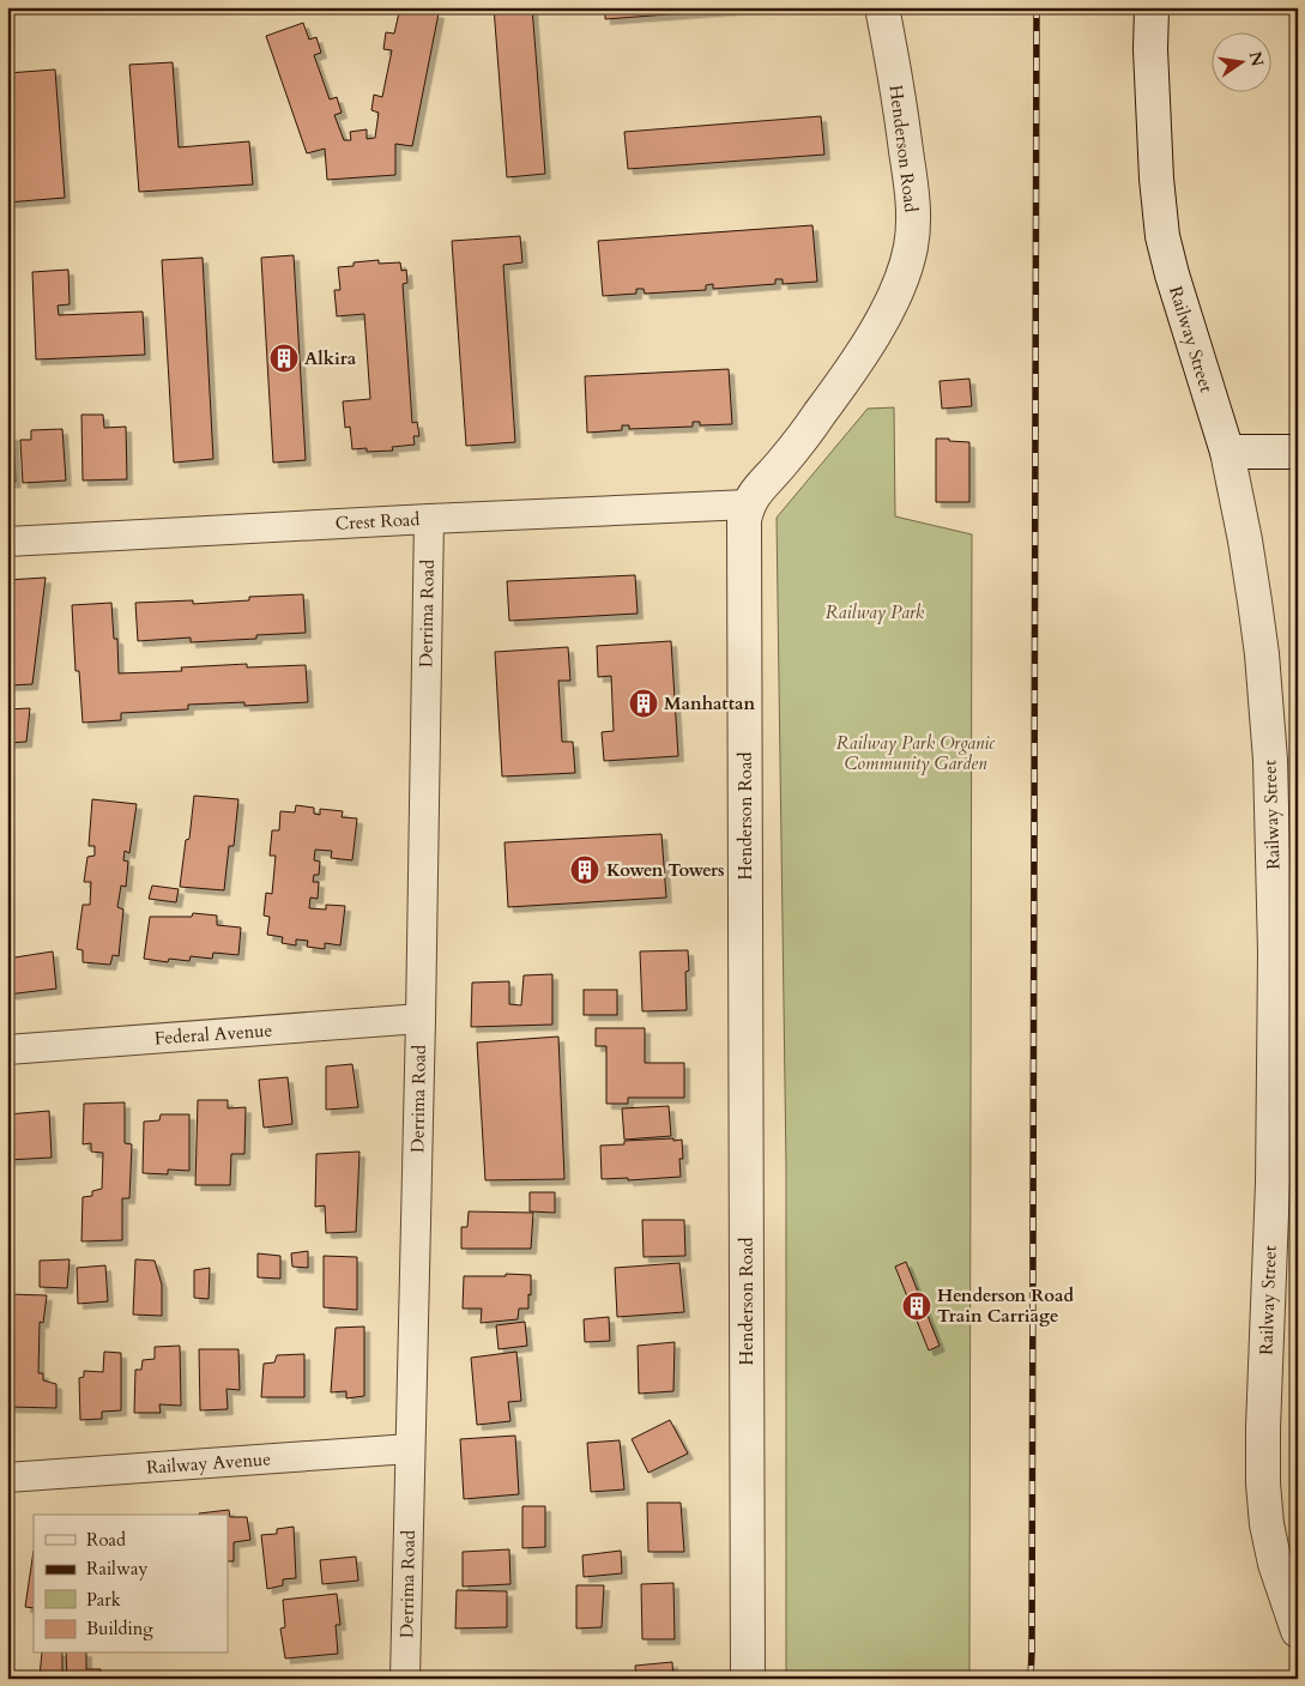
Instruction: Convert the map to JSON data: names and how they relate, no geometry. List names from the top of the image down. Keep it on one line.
{"streets":{"street":["Henderson Road","Railway Street","Crest Road","Derrima Road","Federal Avenue","Railway Avenue"]},"crossings":[["Henderson Road","Crest Road"],["Crest Road","Derrima Road"],["Derrima Road","Federal Avenue"],["Derrima Road","Railway Avenue"]],"parks":["Railway Park","Railway Park Organic Community Garden"],"places":{"building":["Alkira","Manhattan","Kowen Towers","Henderson Road Train Carriage"]},"legend":["Road","Railway","Park","Building"],"north":"right"}
